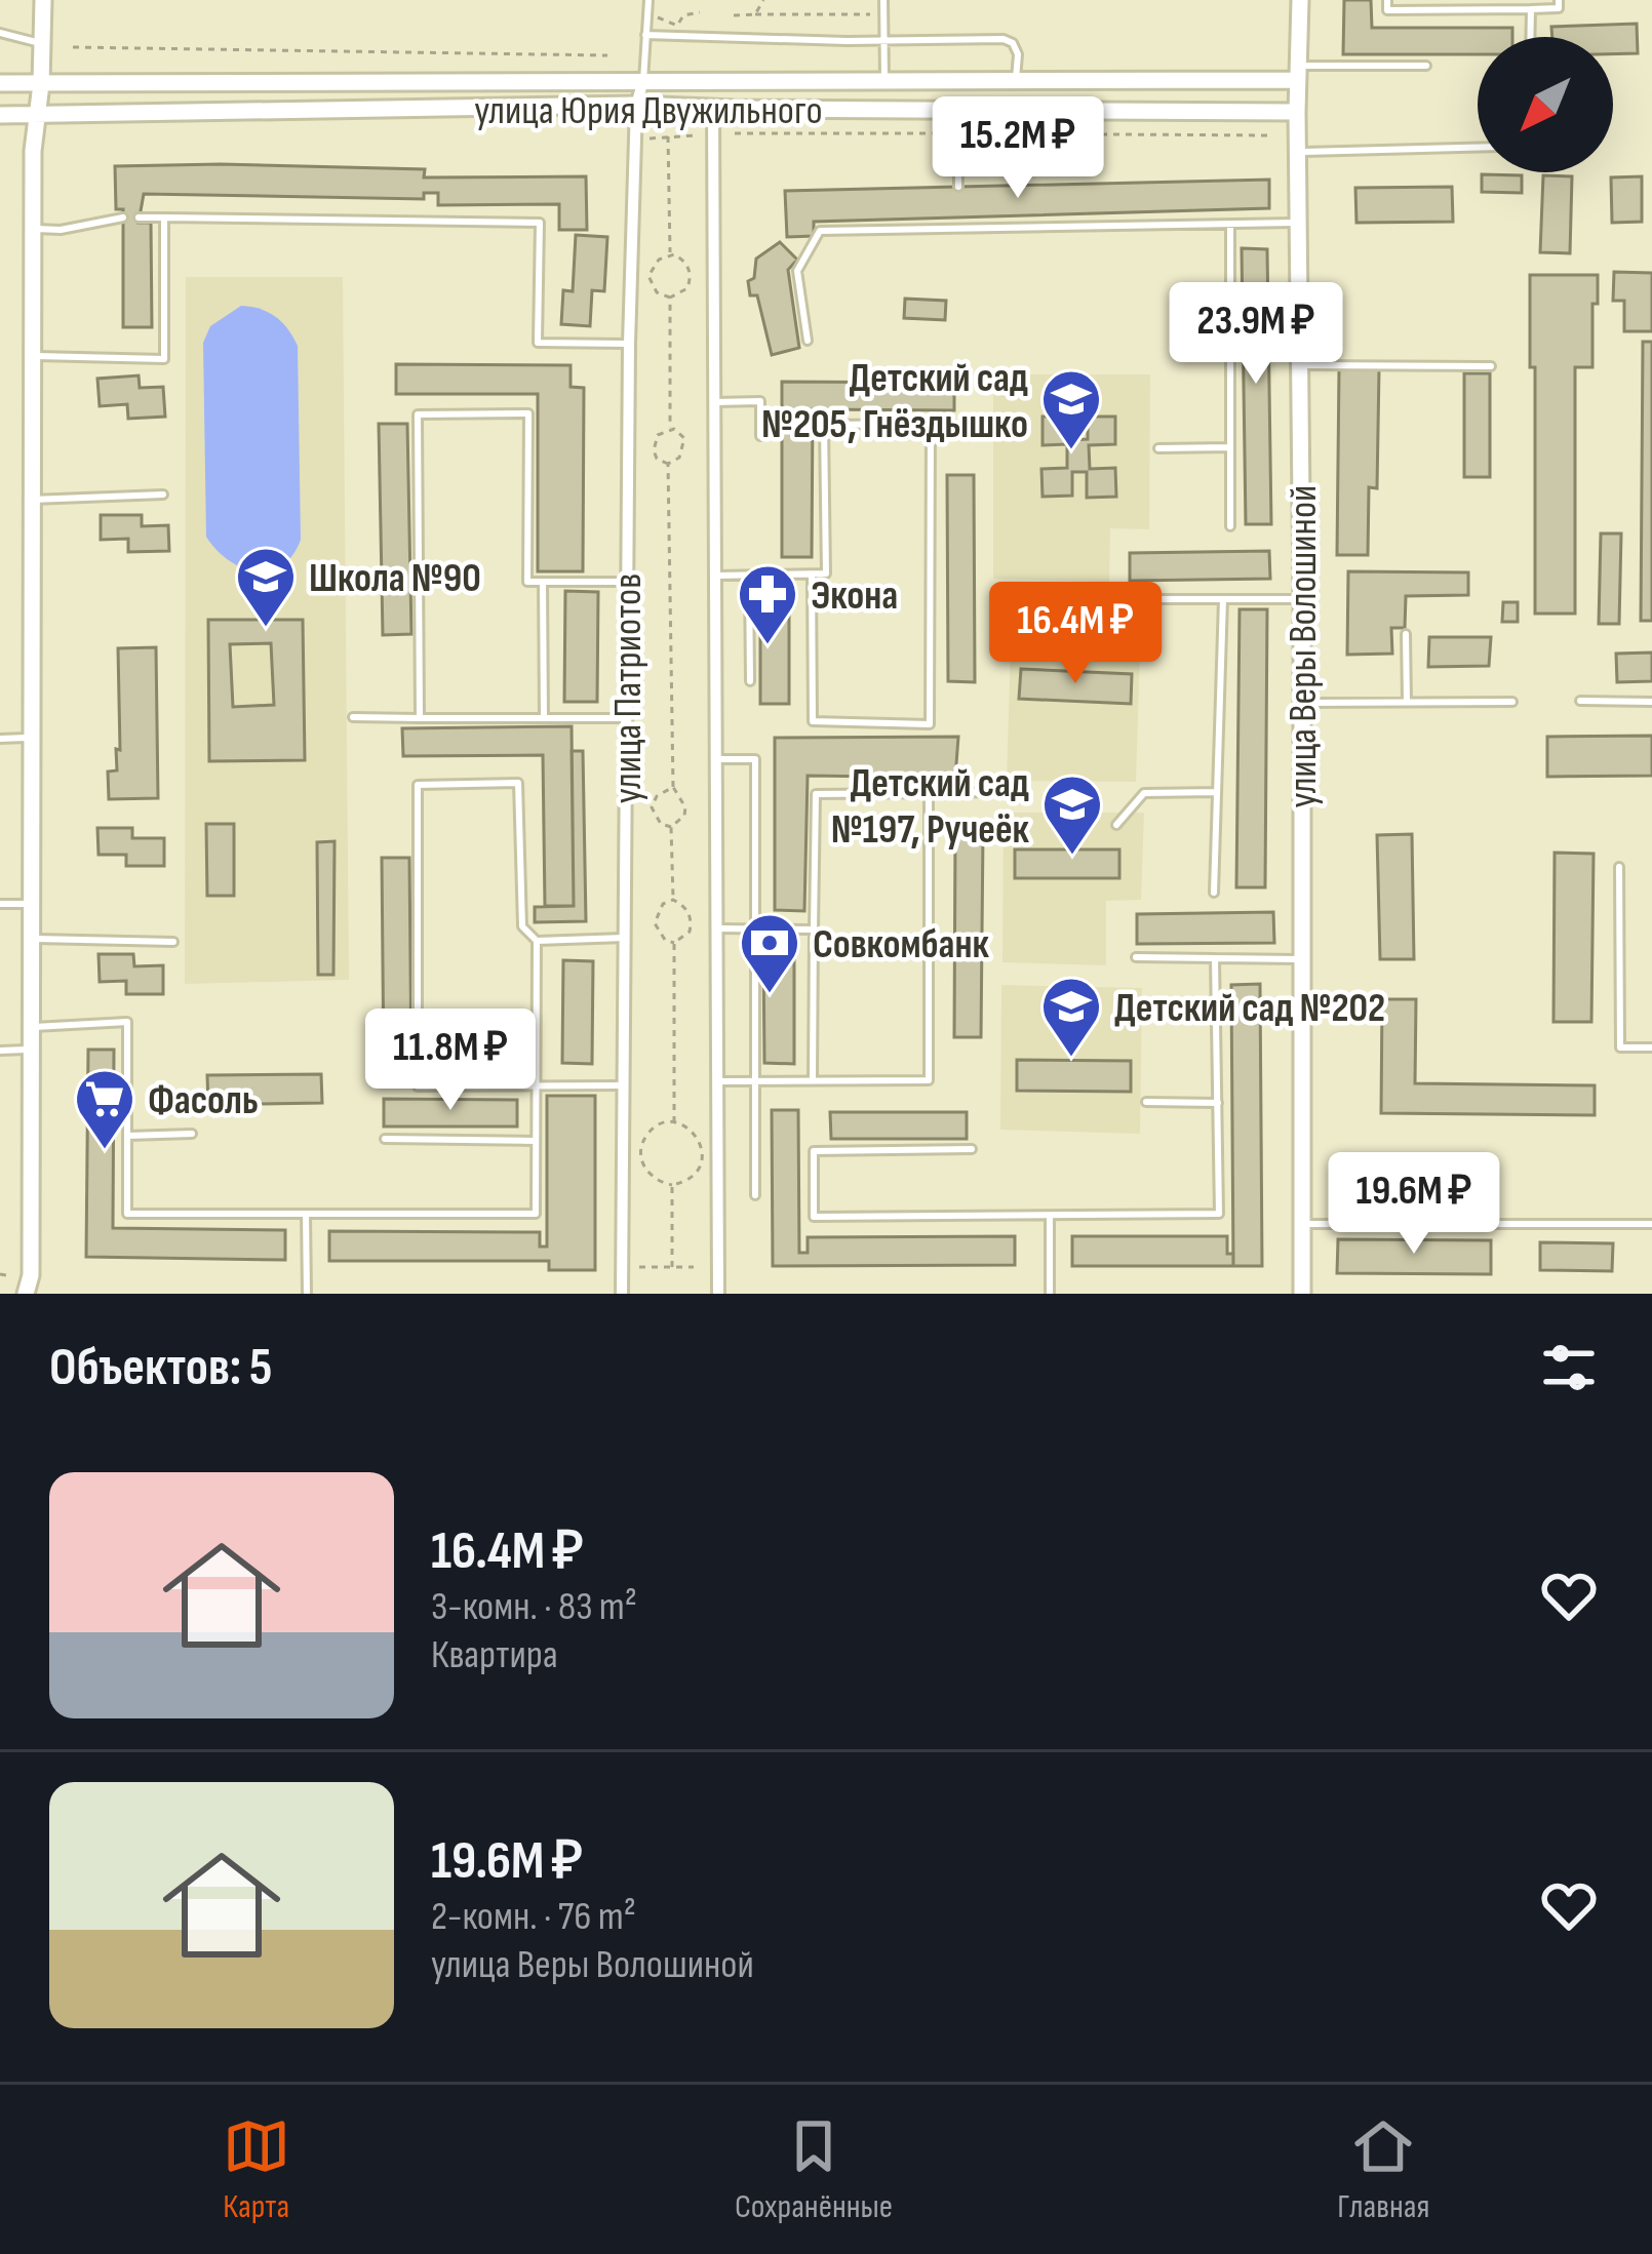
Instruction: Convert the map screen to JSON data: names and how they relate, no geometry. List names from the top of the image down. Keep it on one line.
{"streets":{"street":["улица Юрия Двужильного","улица Веры Волошиной","улица Патриотов"]},"crossings":[["улица Юрия Двужильного","улица Веры Волошиной"],["улица Юрия Двужильного","улица Патриотов"]],"places":{"school or university":["Детский сад №205, Гнёздышко","Школа №90","Детский сад №197, Ручеёк","Детский сад №202"],"pharmacy":["Экона"],"bank":["Совкомбанк"],"supermarket":["Фасоль"]},"north":"bottom left","page":{"price":["15.2M ₽","23.9M ₽","16.4M ₽","11.8M ₽","19.6M ₽"],"heading":"Объектов: 5","list":[{"name":"16.4M ₽","note":"3-комн. · 83 m² · Квартира"},{"name":"19.6M ₽","note":"2-комн. · 76 m² · улица Веры Волошиной"}],"tabs":["Карта","Сохранённые","Главная"]}}
